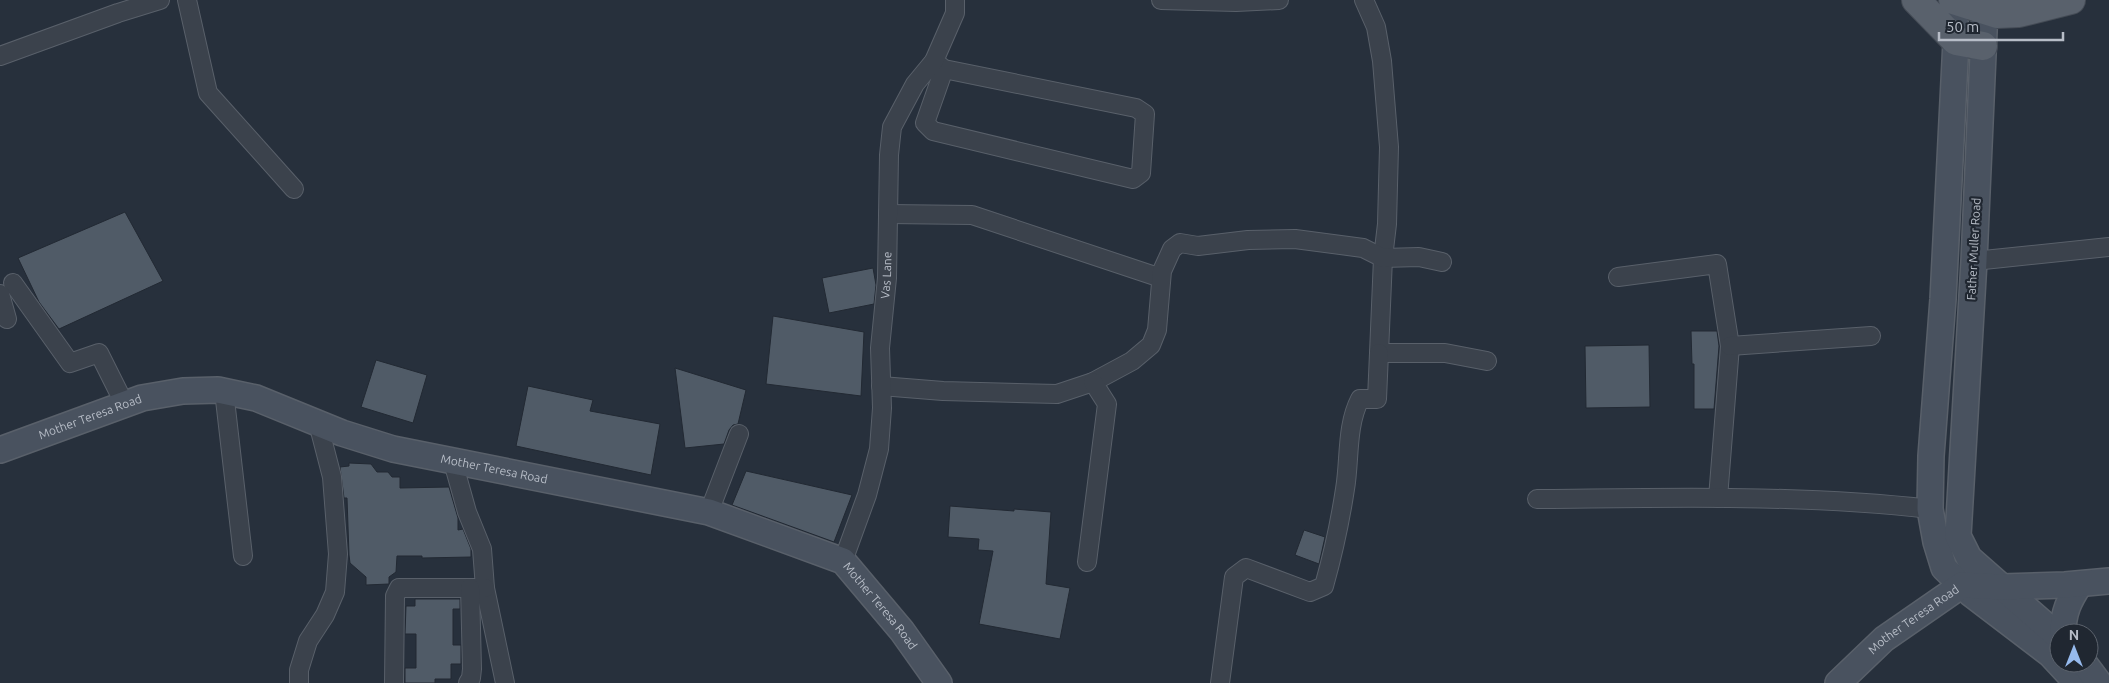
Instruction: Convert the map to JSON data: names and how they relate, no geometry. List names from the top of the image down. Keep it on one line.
{"streets":{"main road":["Father Muller Road","Mother Teresa Road"],"street":["Vas Lane"]},"crossings":[["Father Muller Road","Mother Teresa Road"],["Vas Lane","Mother Teresa Road"]],"scale_bar":"50 m","north":"top"}
